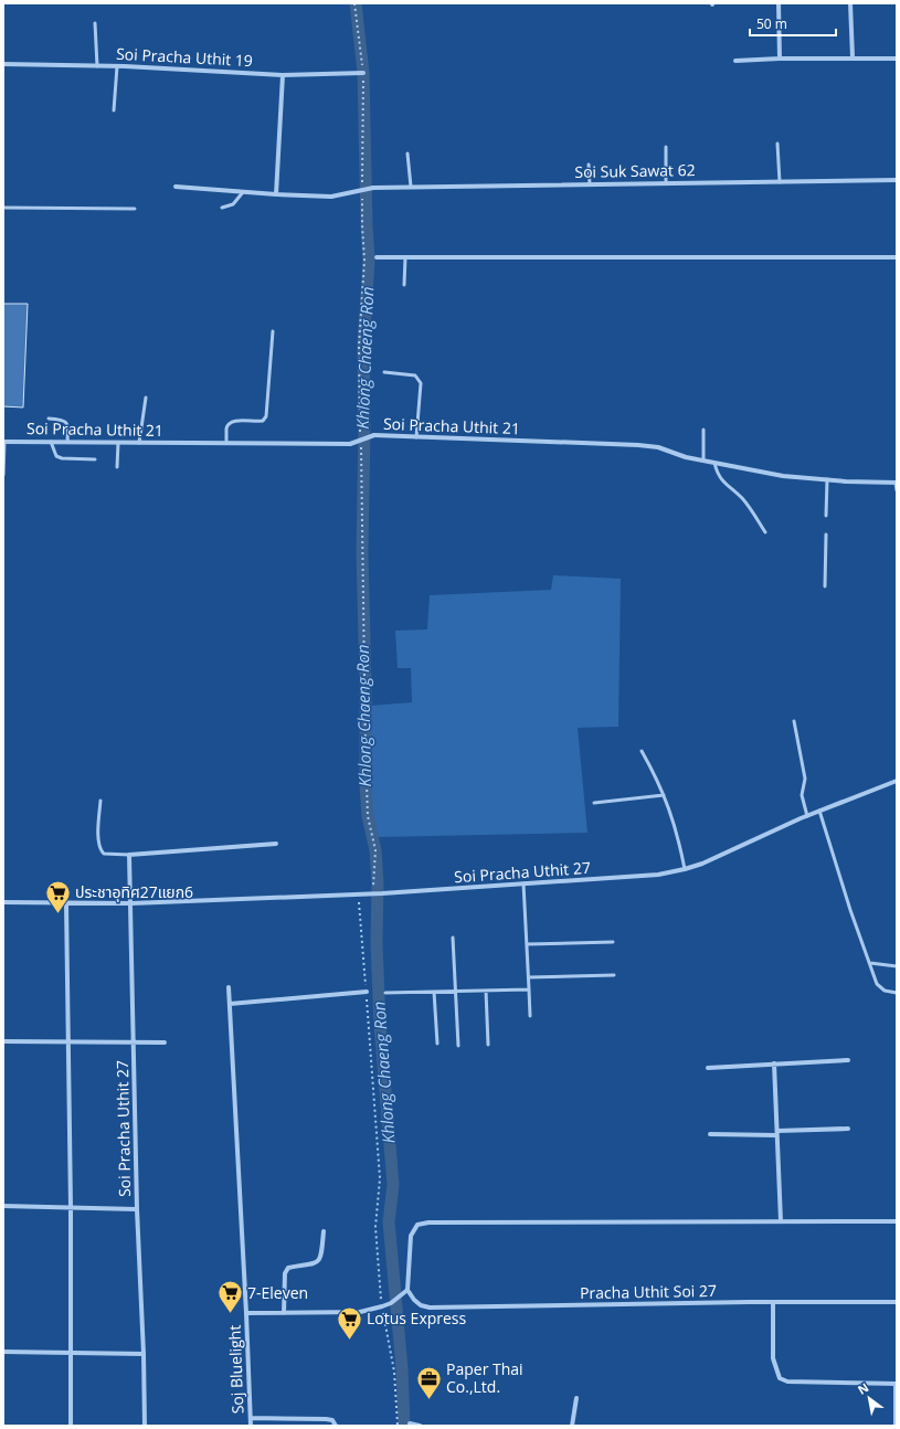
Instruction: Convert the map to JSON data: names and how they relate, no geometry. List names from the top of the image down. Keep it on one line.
{"streets":{"street":["Soi Pracha Uthit 19","Soi Suk Sawat 62","Soi Pracha Uthit 21","Soi Pracha Uthit 27","Pracha Uthit Soi 27","Soj Bluelight"]},"crossings":[["Pracha Uthit Soi 27","Soj Bluelight"]],"water":["Khlong Chaeng Ron"],"places":{"supermarket":["ประชาอุทิศ27แยก6","7-Eleven","Lotus Express"],"office":["Paper Thai Co.,Ltd."]},"scale_bar":"50 m","north":"top left"}
